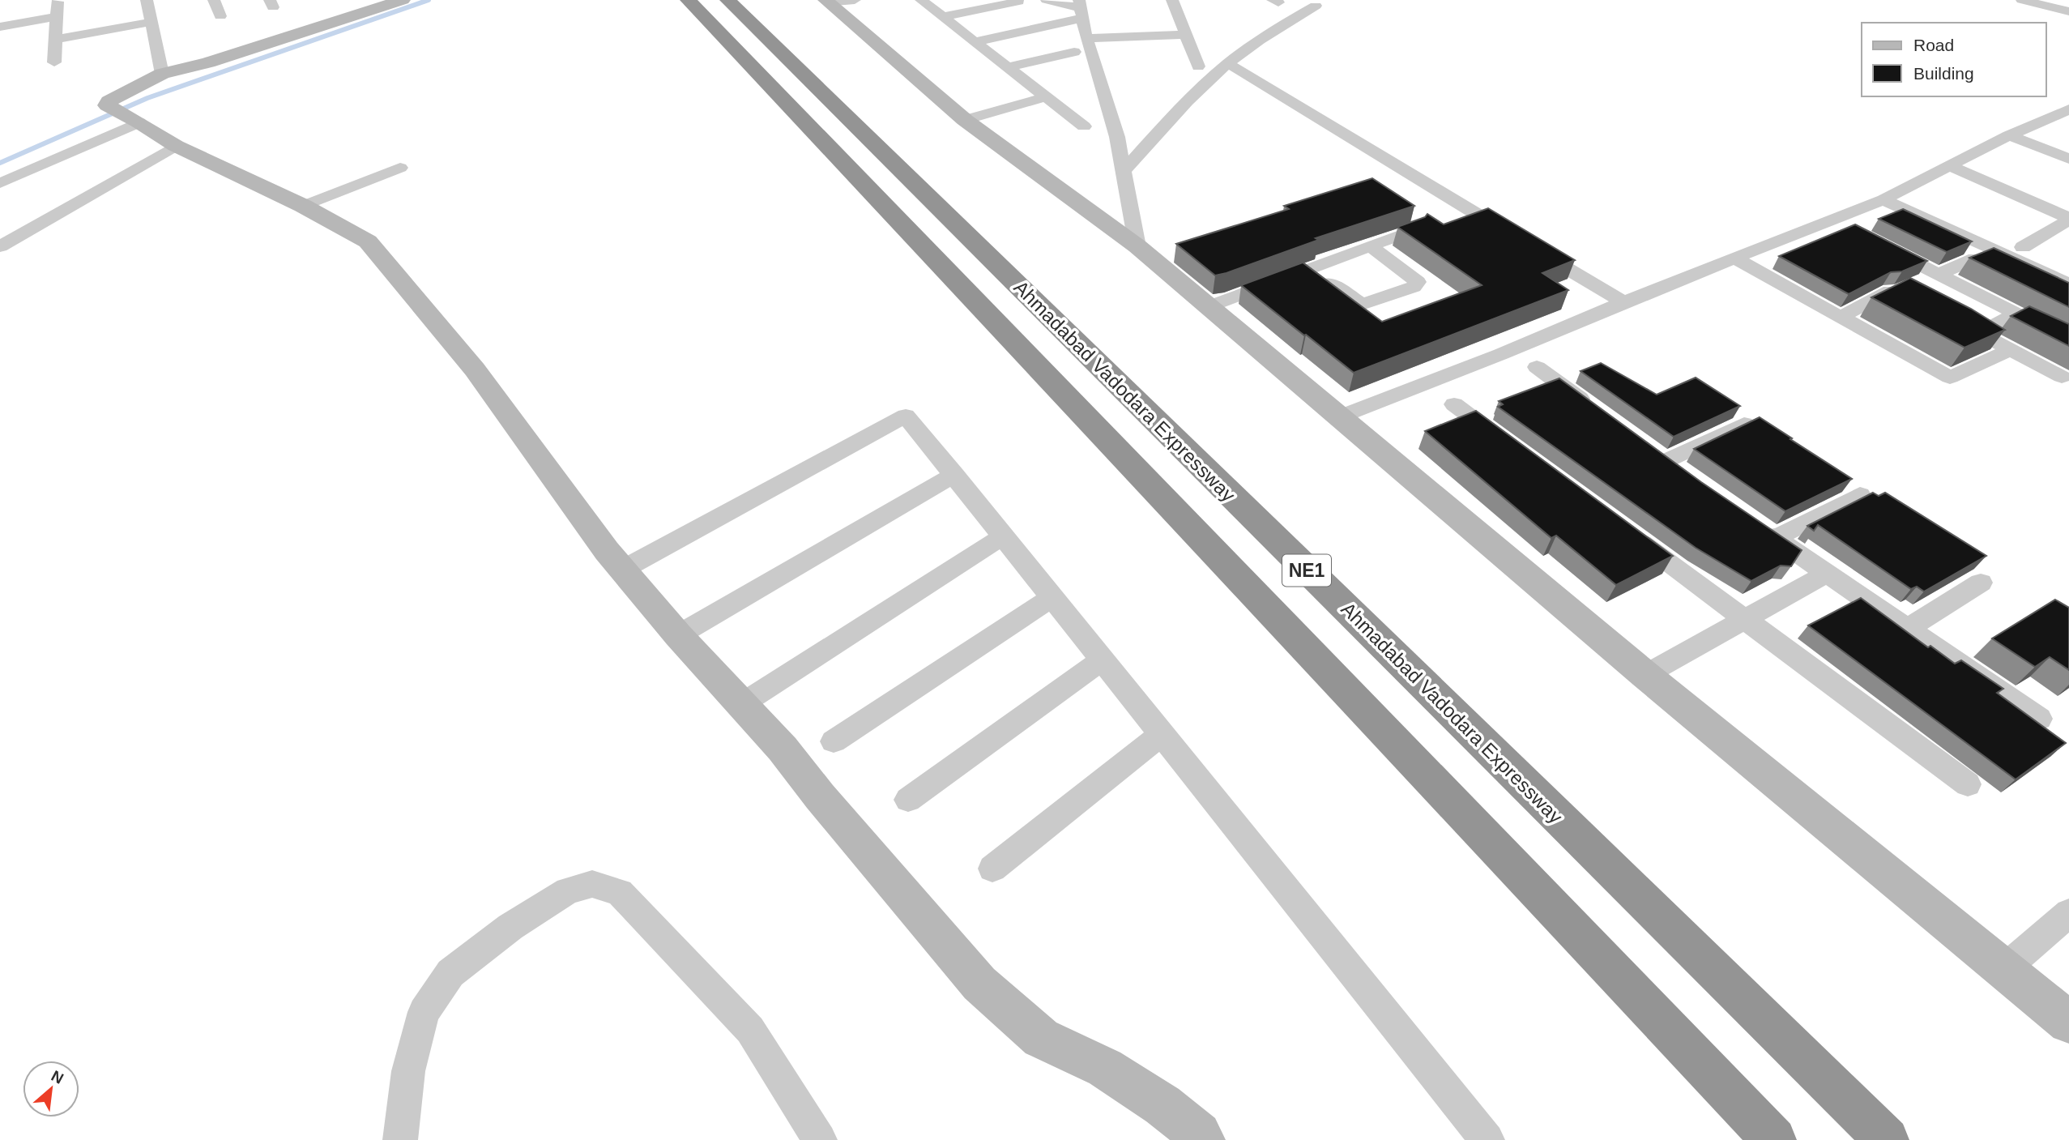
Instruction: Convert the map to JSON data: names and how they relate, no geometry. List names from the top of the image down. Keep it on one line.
{"streets":{"highway":["Ahmadabad Vadodara Expressway","NE1"]},"legend":["Road","Building"],"north":"top right"}
